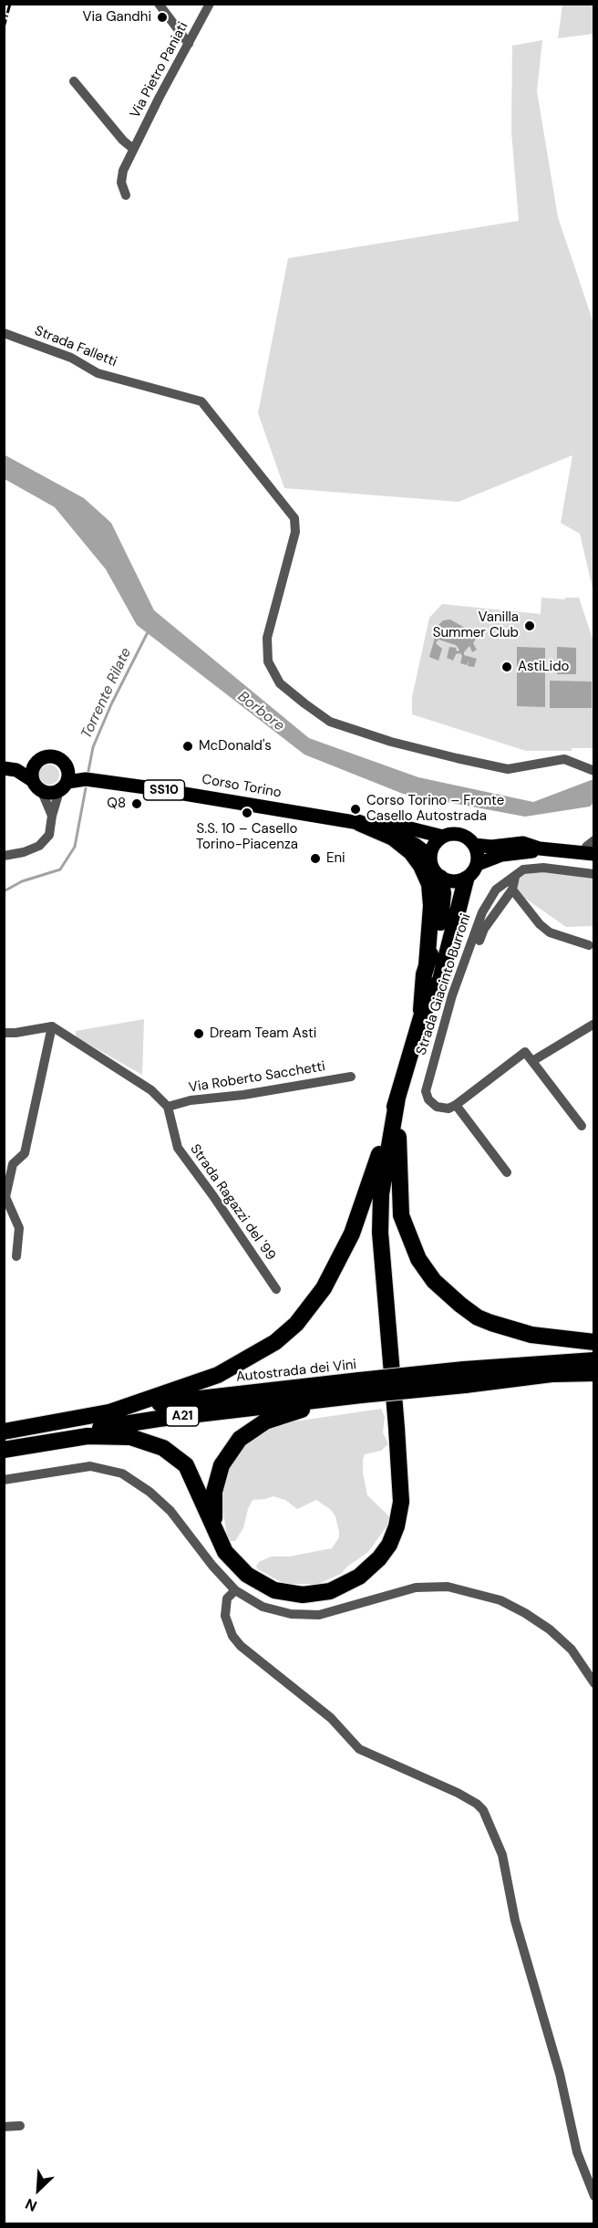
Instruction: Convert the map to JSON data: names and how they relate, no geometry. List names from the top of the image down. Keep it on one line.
{"streets":{"highway":["Autostrada dei Vini","A21"],"main road":["Corso Torino","SS10"],"street":["Via Pietro Paniati","Strada Falletti","Strada Giacinto Burroni","Via Roberto Sacchetti","Strada Ragazzi del '99"]},"crossings":[["Via Roberto Sacchetti","Strada Ragazzi del '99"]],"water":["Torrente Rilate","Borbore"],"places":["Via Gandhi","Vanilla Summer Club","AstiLido","McDonald's","Q8","Corso Torino – Fronte Casello Autostrada","S.S. 10 – Casello Torino-Piacenza","Eni","Dream Team Asti"],"north":"bottom left"}
